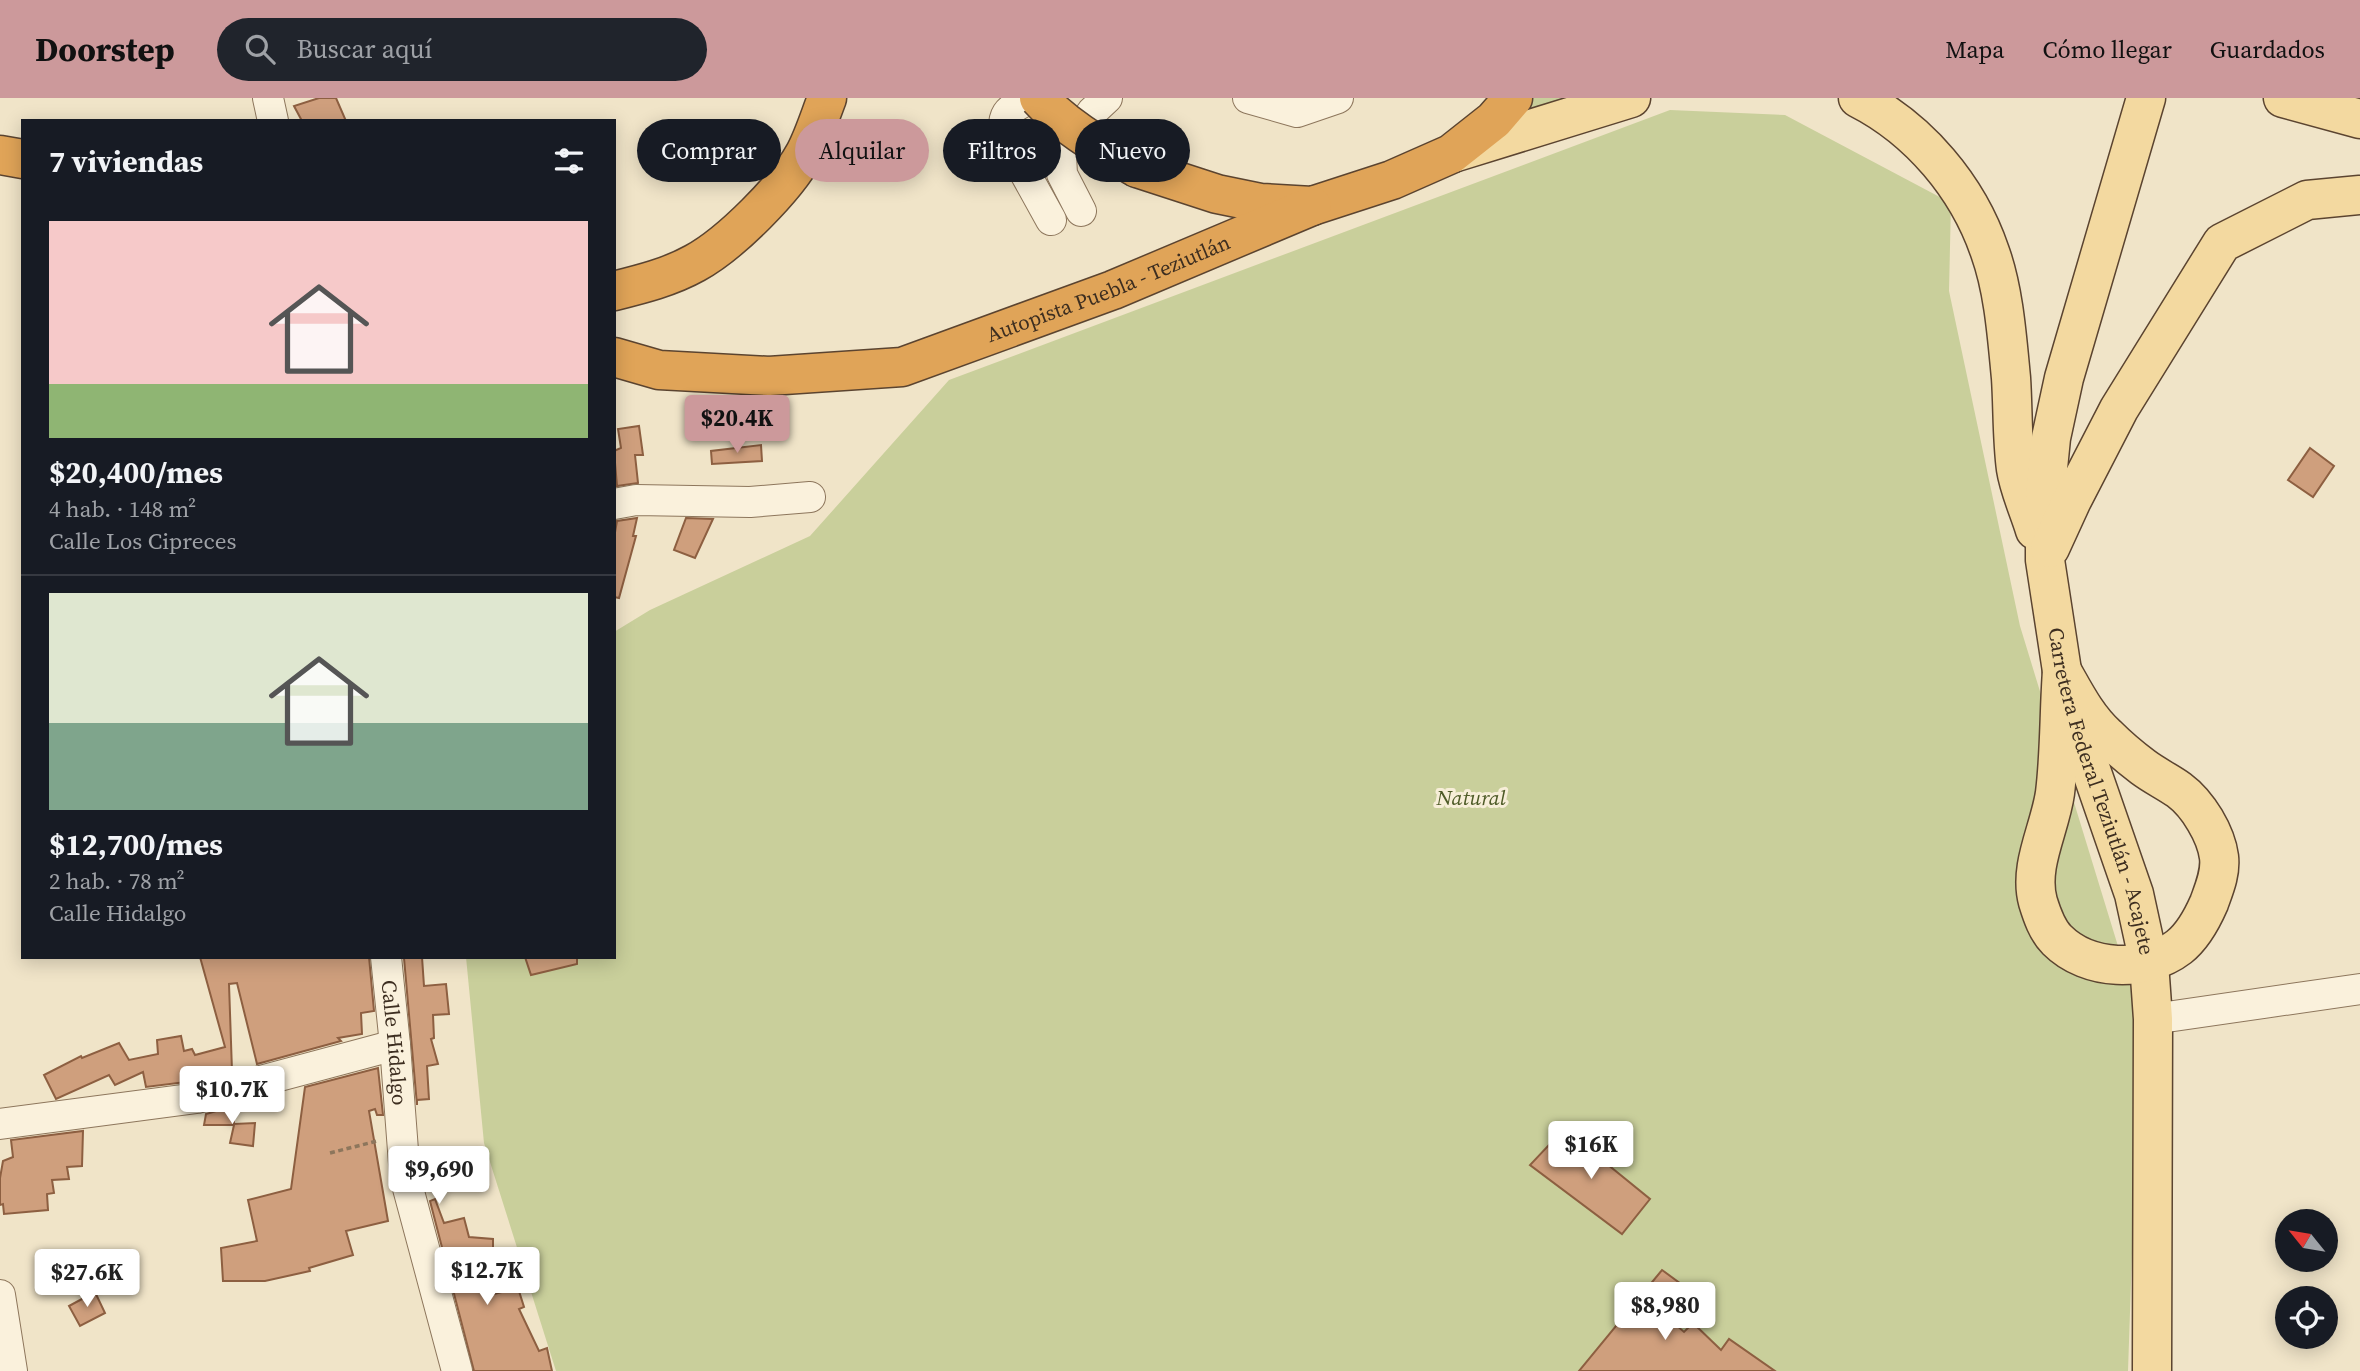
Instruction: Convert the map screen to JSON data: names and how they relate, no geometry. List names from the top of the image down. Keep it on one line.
{"streets":{"highway":["Autopista Puebla - Teziutlán"],"main road":["Carretera Federal Teziutlán - Acajete"],"street":["Calle Hidalgo"]},"parks":["Natural"],"north":"top left","page":{"header":"Doorstep","search":"Buscar aquí","nav":["Mapa","Cómo llegar","Guardados"],"chip":["Comprar","Alquilar","Filtros","Nuevo"],"heading":"7 viviendas","list":[{"name":"$20,400/mes","note":"4 hab. · 148 m² · Calle Los Cipreces"},{"name":"$12,700/mes","note":"2 hab. · 78 m² · Calle Hidalgo"}],"price":["$20.4K","$10.7K","$16K","$9,690","$12.7K","$27.6K","$8,980"]}}
